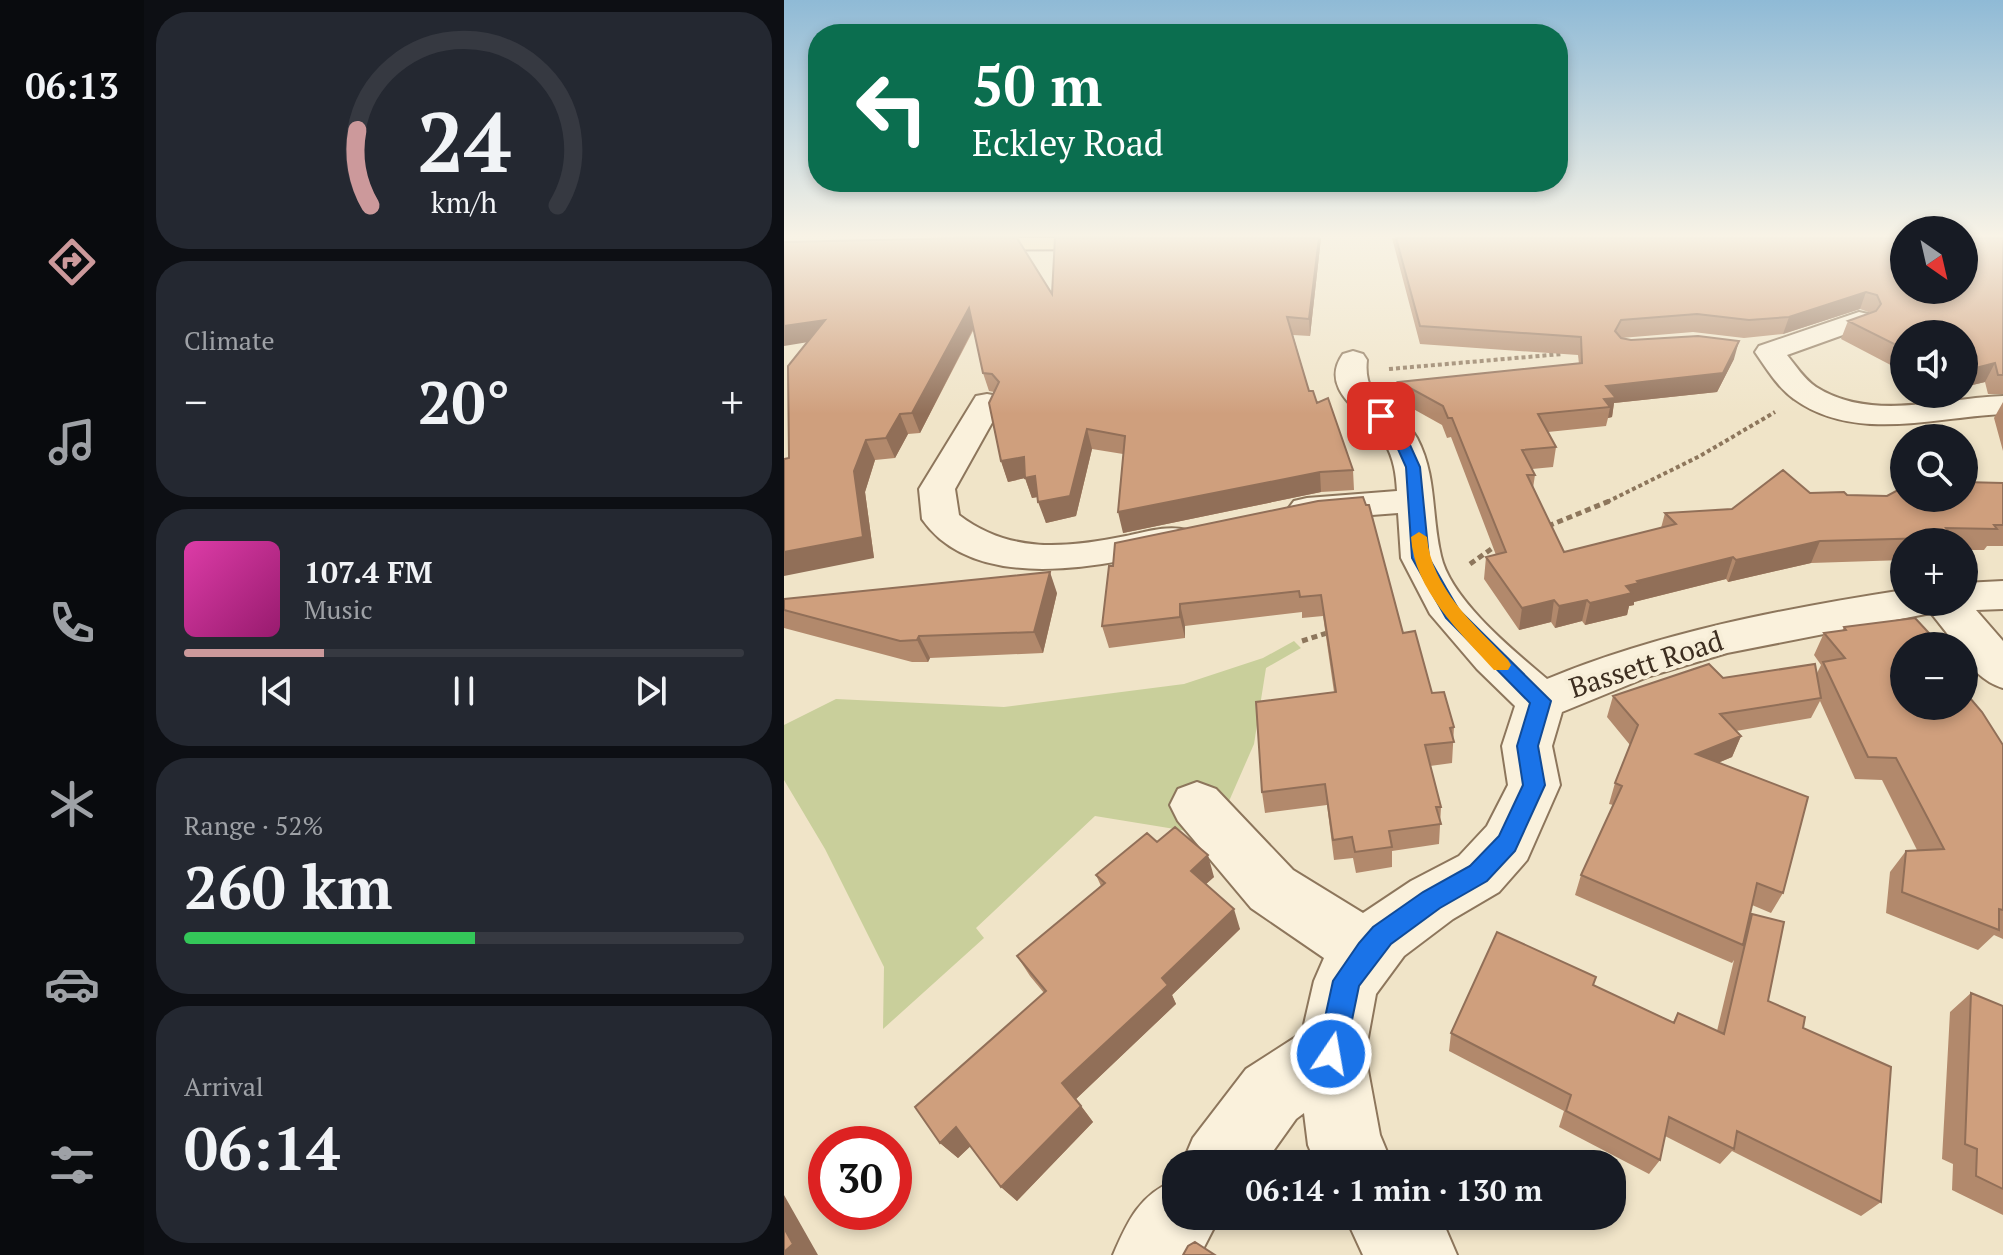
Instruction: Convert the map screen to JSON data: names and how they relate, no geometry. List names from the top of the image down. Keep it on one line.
{"streets":{"street":["Bassett Road"]},"north":"bottom right","page":{"tabs":"06:13","turn":["50 m","Eckley Road"],"map_buttons":["+","−"],"tile":["Climate",["Range · 52%","260 km"],["Arrival","06:14"]],"heat":["−","20°","+"],"song":["107.4 FM","Music"],"limit":"30","trip":"06:14 · 1 min · 130 m","gauge":["24","km/h"]}}
